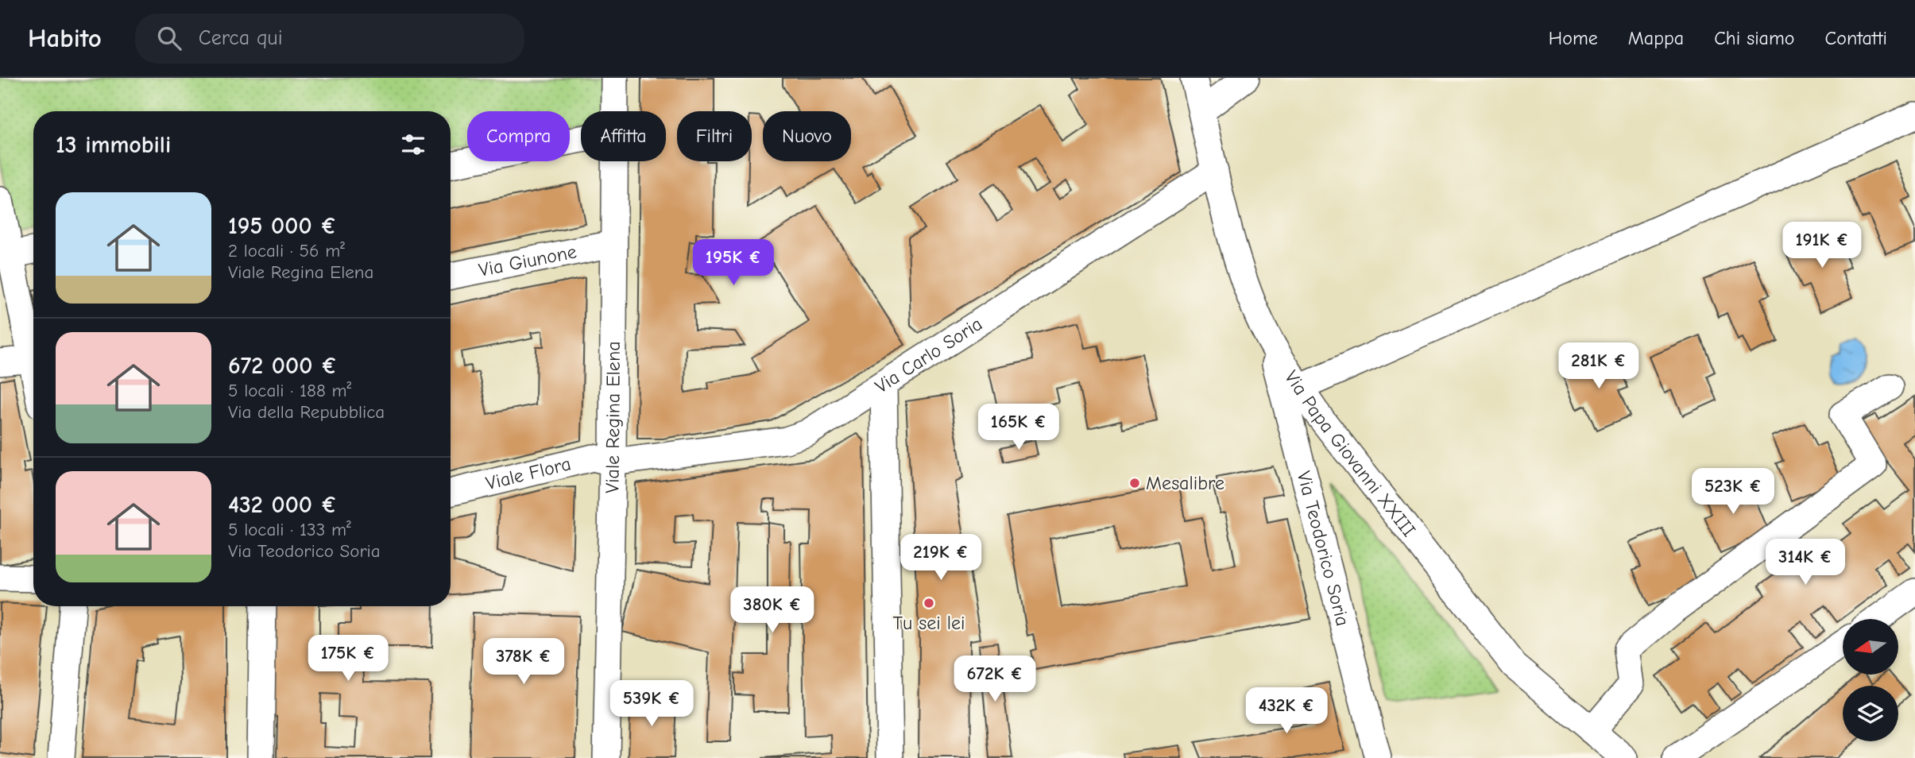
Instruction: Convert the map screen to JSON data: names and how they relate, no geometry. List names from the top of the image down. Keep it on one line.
{"streets":{"street":["Via Giunone","Via Carlo Soria","Viale Regina Elena","Via Papa Giovanni XXIII","Viale Flora","Via Teodorico Soria"]},"crossings":[["Via Giunone","Viale Regina Elena"],["Via Carlo Soria","Viale Regina Elena"],["Via Carlo Soria","Via Papa Giovanni XXIII"],["Via Carlo Soria","Viale Flora"],["Viale Regina Elena","Viale Flora"],["Via Papa Giovanni XXIII","Via Teodorico Soria"]],"places":["Mesalibre","Tu sei lei"],"north":"left","page":{"header":"Habito","search":"Cerca qui","nav":["Home","Mappa","Chi siamo","Contatti"],"chip":["Compra","Affitta","Filtri","Nuovo"],"heading":"13 immobili","list":[{"name":"195 000 €","note":"2 locali · 56 m² · Viale Regina Elena"},{"name":"672 000 €","note":"5 locali · 188 m² · Via della Repubblica"},{"name":"432 000 €","note":"5 locali · 133 m² · Via Teodorico Soria"}],"price":["191K €","195K €","281K €","165K €","523K €","219K €","314K €","380K €","175K €","378K €","672K €","539K €","432K €"]}}
